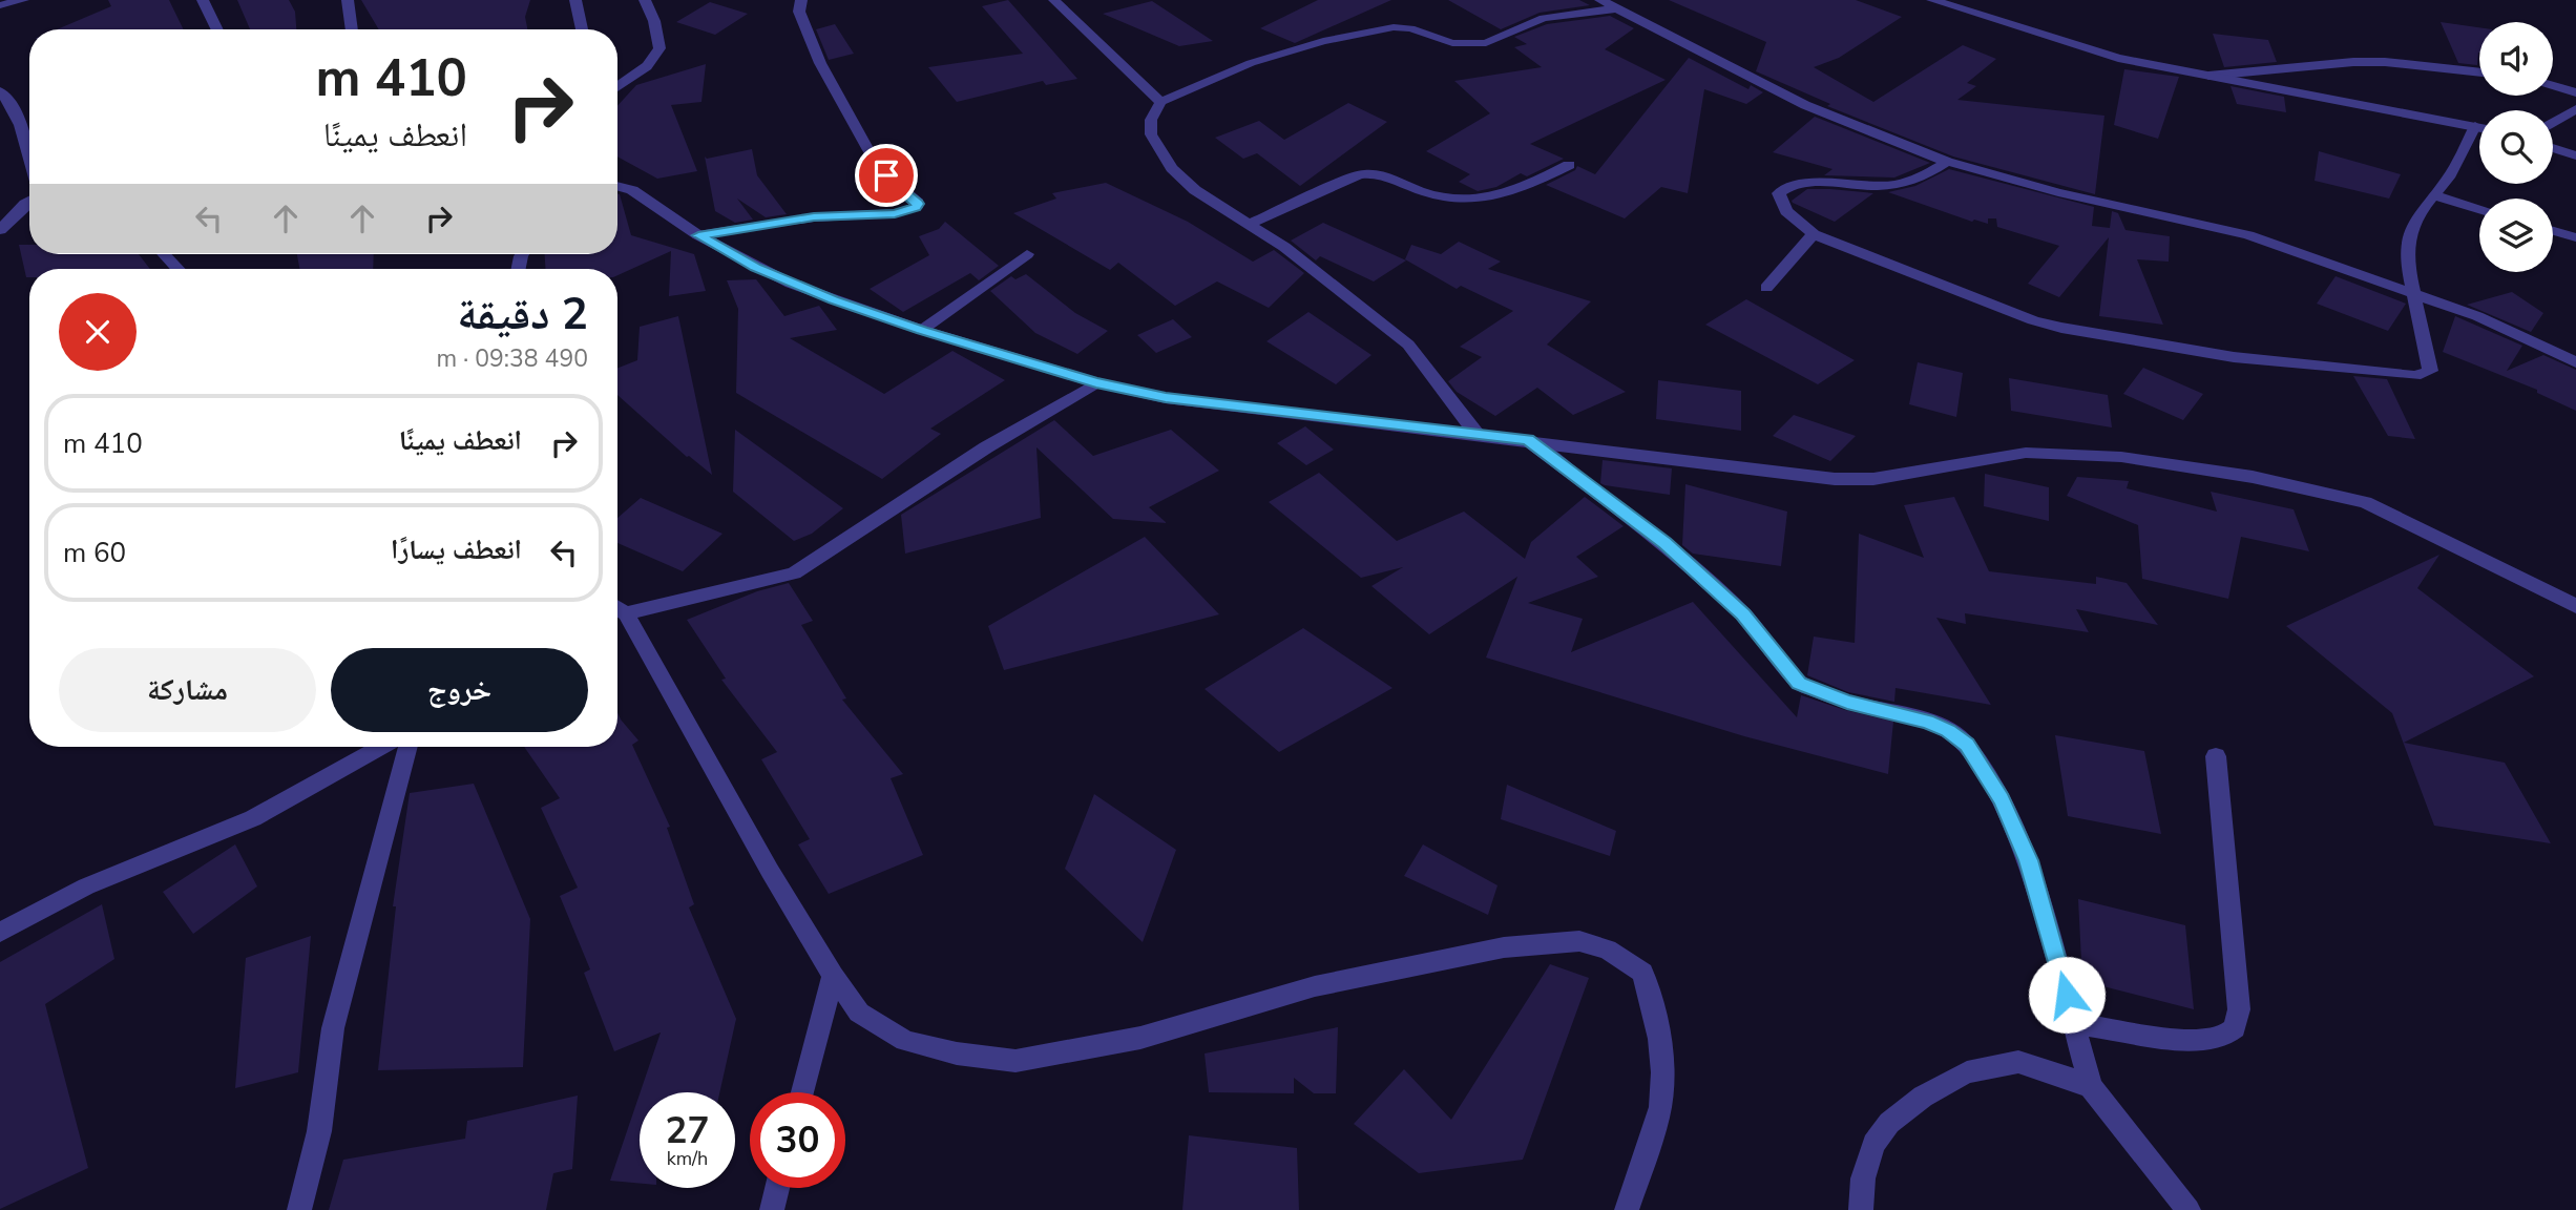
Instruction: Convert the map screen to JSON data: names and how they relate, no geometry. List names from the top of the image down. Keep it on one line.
{"page":{"turn":["410 m","انعطف يمينًا"],"heading":["2 دقيقة","490 m · 09:38"],"list":[{"name":"انعطف يمينًا","value":"410 m"},{"name":"انعطف يسارًا","value":"60 m"}],"buttons":["خروج","مشاركة"],"speed":"27 km/h","limit":"30"}}
